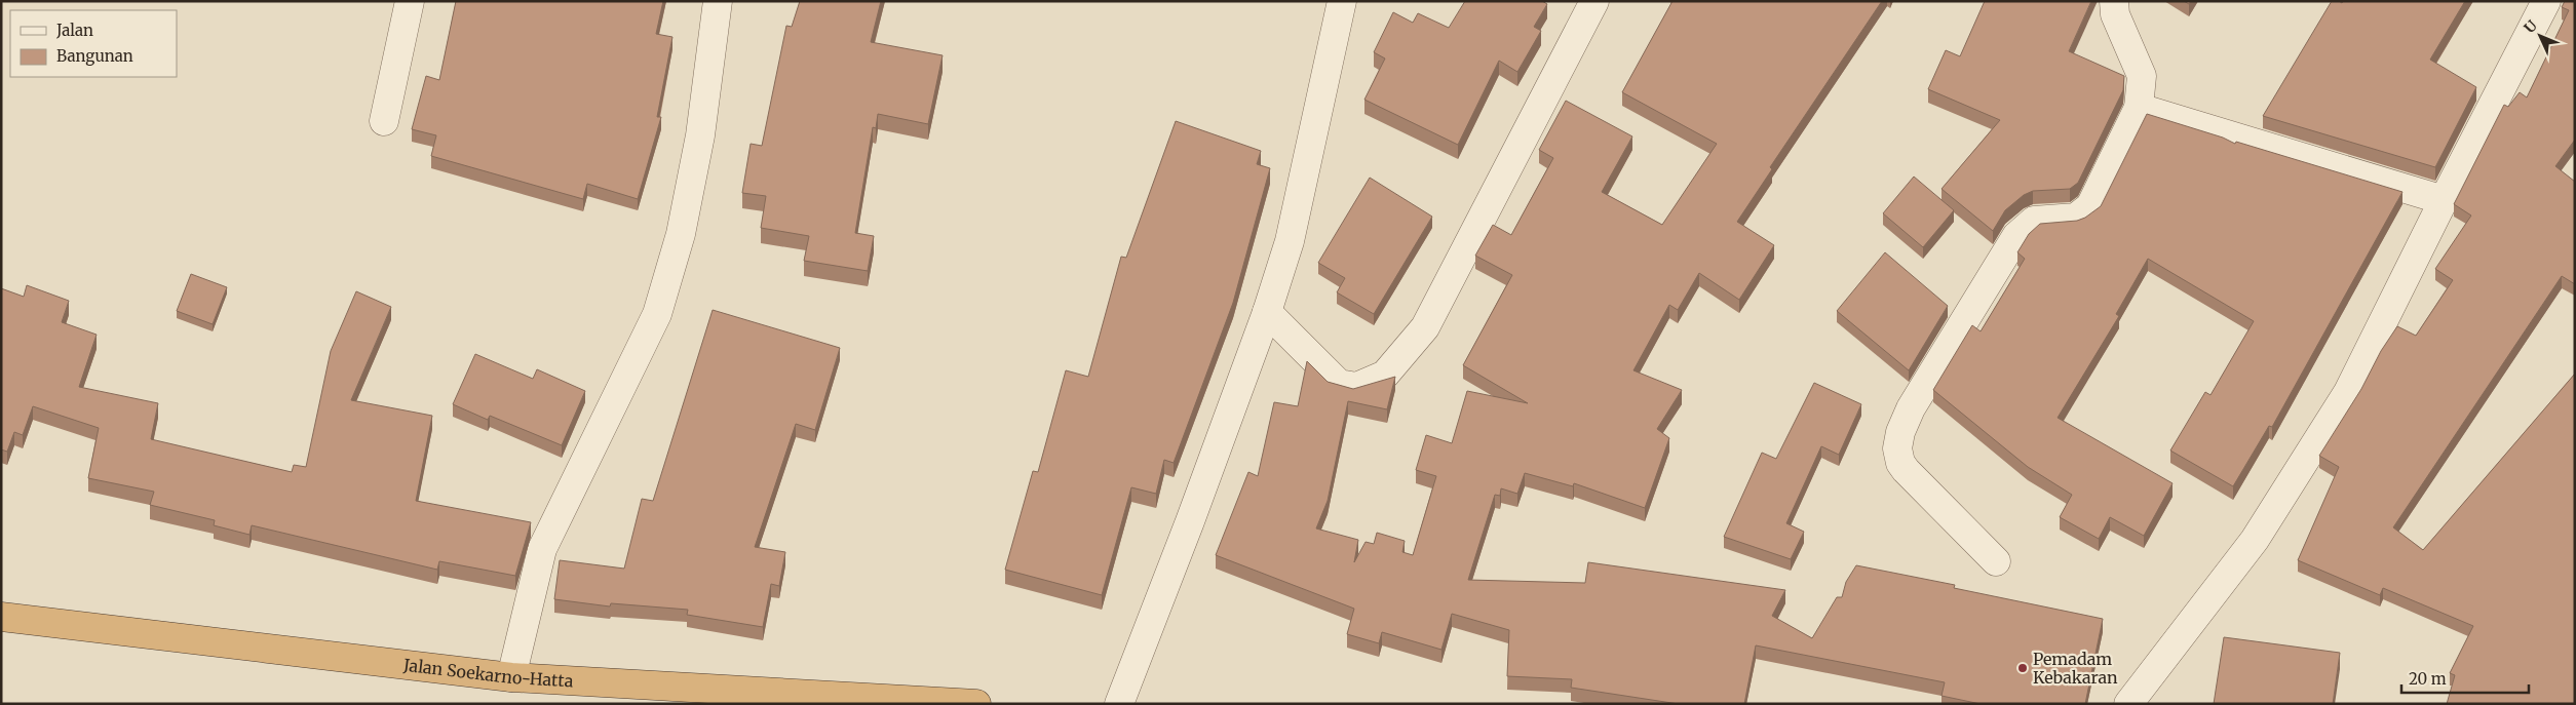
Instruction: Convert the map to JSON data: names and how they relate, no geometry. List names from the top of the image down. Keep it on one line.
{"streets":{"highway":["Jalan Soekarno-Hatta"]},"places":["Pemadam Kebakaran"],"legend":["Jalan","Bangunan"],"scale_bar":"20 m","north":"top left"}
